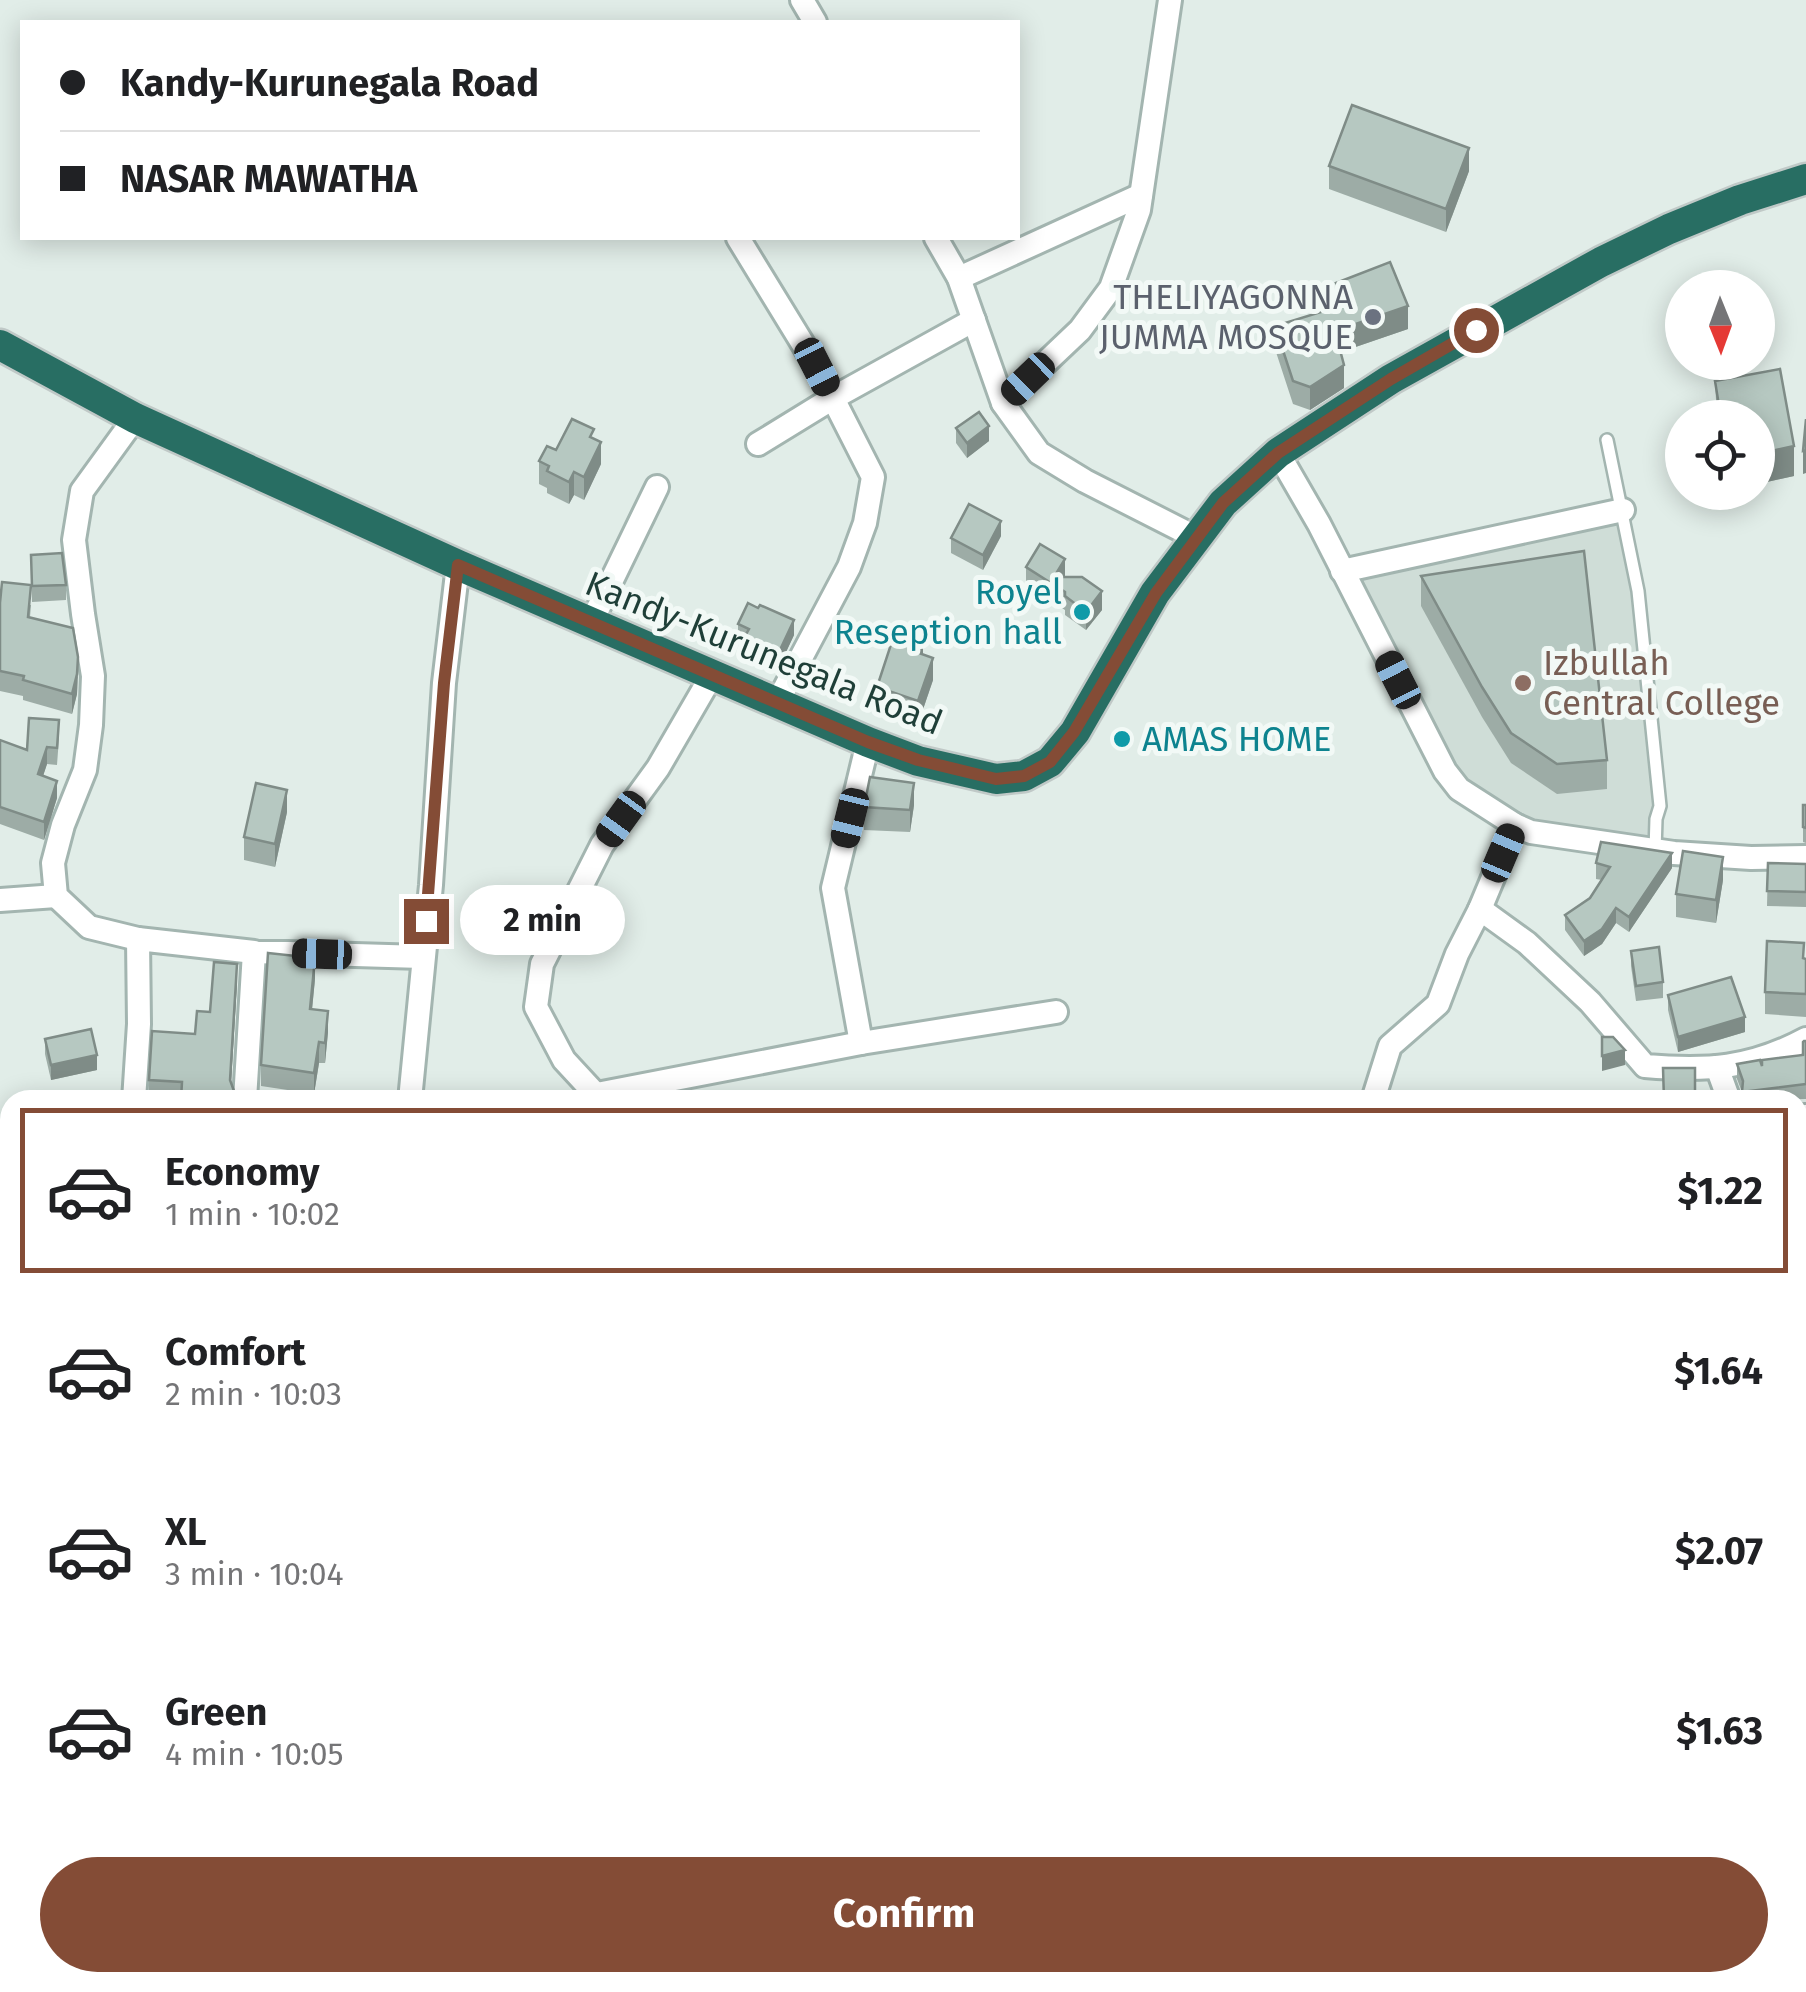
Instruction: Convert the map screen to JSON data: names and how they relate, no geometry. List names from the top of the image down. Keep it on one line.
{"streets":{"highway":["Kandy-Kurunegala Road"]},"places":["THELIYAGONNA JUMMA MOSQUE","Royel Reseption hall","Izbullah Central College","AMAS HOME"],"north":"bottom","page":{"banner":["Kandy-Kurunegala Road","NASAR MAWATHA"],"bubble":"2 min","list":[{"name":"Economy","note":"1 min · 10:02","value":"$1.22"},{"name":"Comfort","note":"2 min · 10:03","value":"$1.64"},{"name":"XL","note":"3 min · 10:04","value":"$2.07"},{"name":"Green","note":"4 min · 10:05","value":"$1.63"}],"buttons":"Confirm"}}
